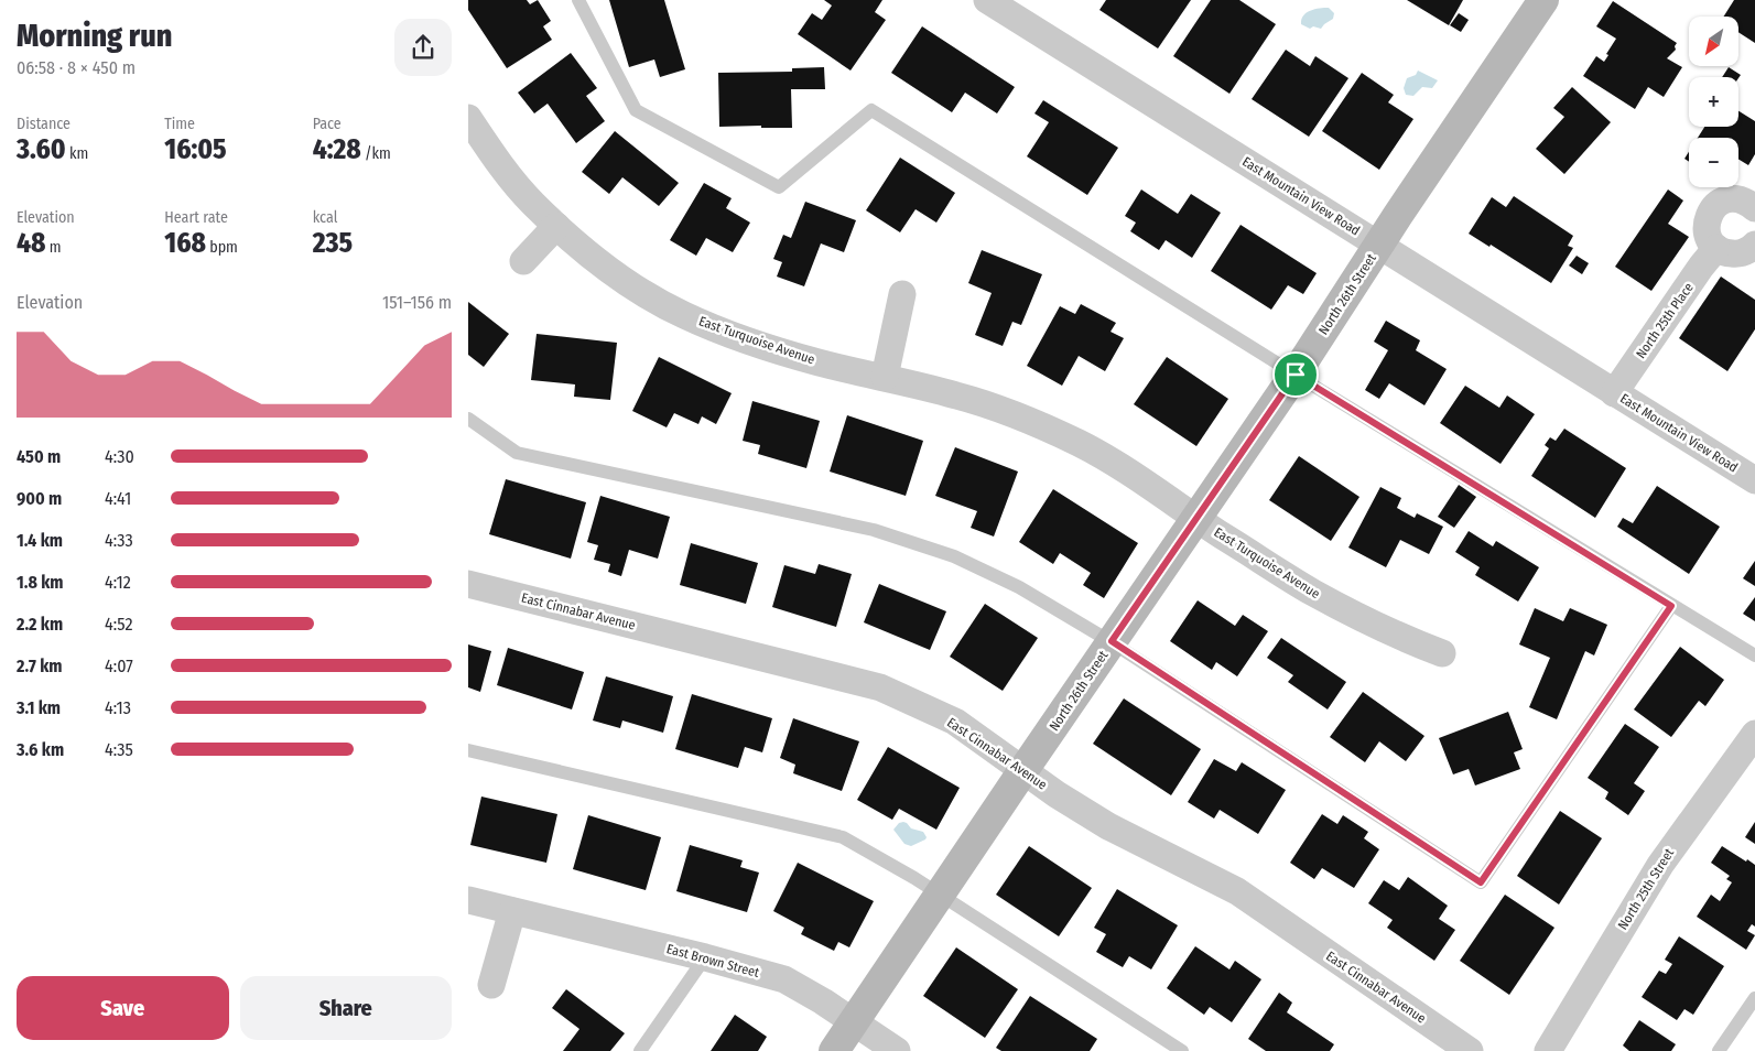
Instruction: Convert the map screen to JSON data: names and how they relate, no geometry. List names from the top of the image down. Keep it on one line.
{"streets":{"street":["East Mountain View Road","North 26th Street","North 25th Place","East Turquoise Avenue","East Cinnabar Avenue","North 25th Street","East Brown Street"]},"crossings":[["East Mountain View Road","North 26th Street"],["East Mountain View Road","North 25th Place"],["North 26th Street","East Turquoise Avenue"],["North 26th Street","East Cinnabar Avenue"],["North 26th Street","East Brown Street"]],"north":"bottom left","page":{"heading":["Morning run","06:58 · 8 × 450 m"],"map_buttons":["+","−"],"stats":[["Distance","3.60 km"],["Time","16:05"],["Pace","4:28 /km"],["Elevation","48 m"],["Heart rate","168 bpm"],["kcal","235"]],"chart":["Elevation","151–156 m"],"list":[{"name":"450 m","note":"4:30"},{"name":"900 m","note":"4:41"},{"name":"1.4 km","note":"4:33"},{"name":"1.8 km","note":"4:12"},{"name":"2.2 km","note":"4:52"},{"name":"2.7 km","note":"4:07"},{"name":"3.1 km","note":"4:13"},{"name":"3.6 km","note":"4:35"}],"buttons":["Save","Share"]}}
